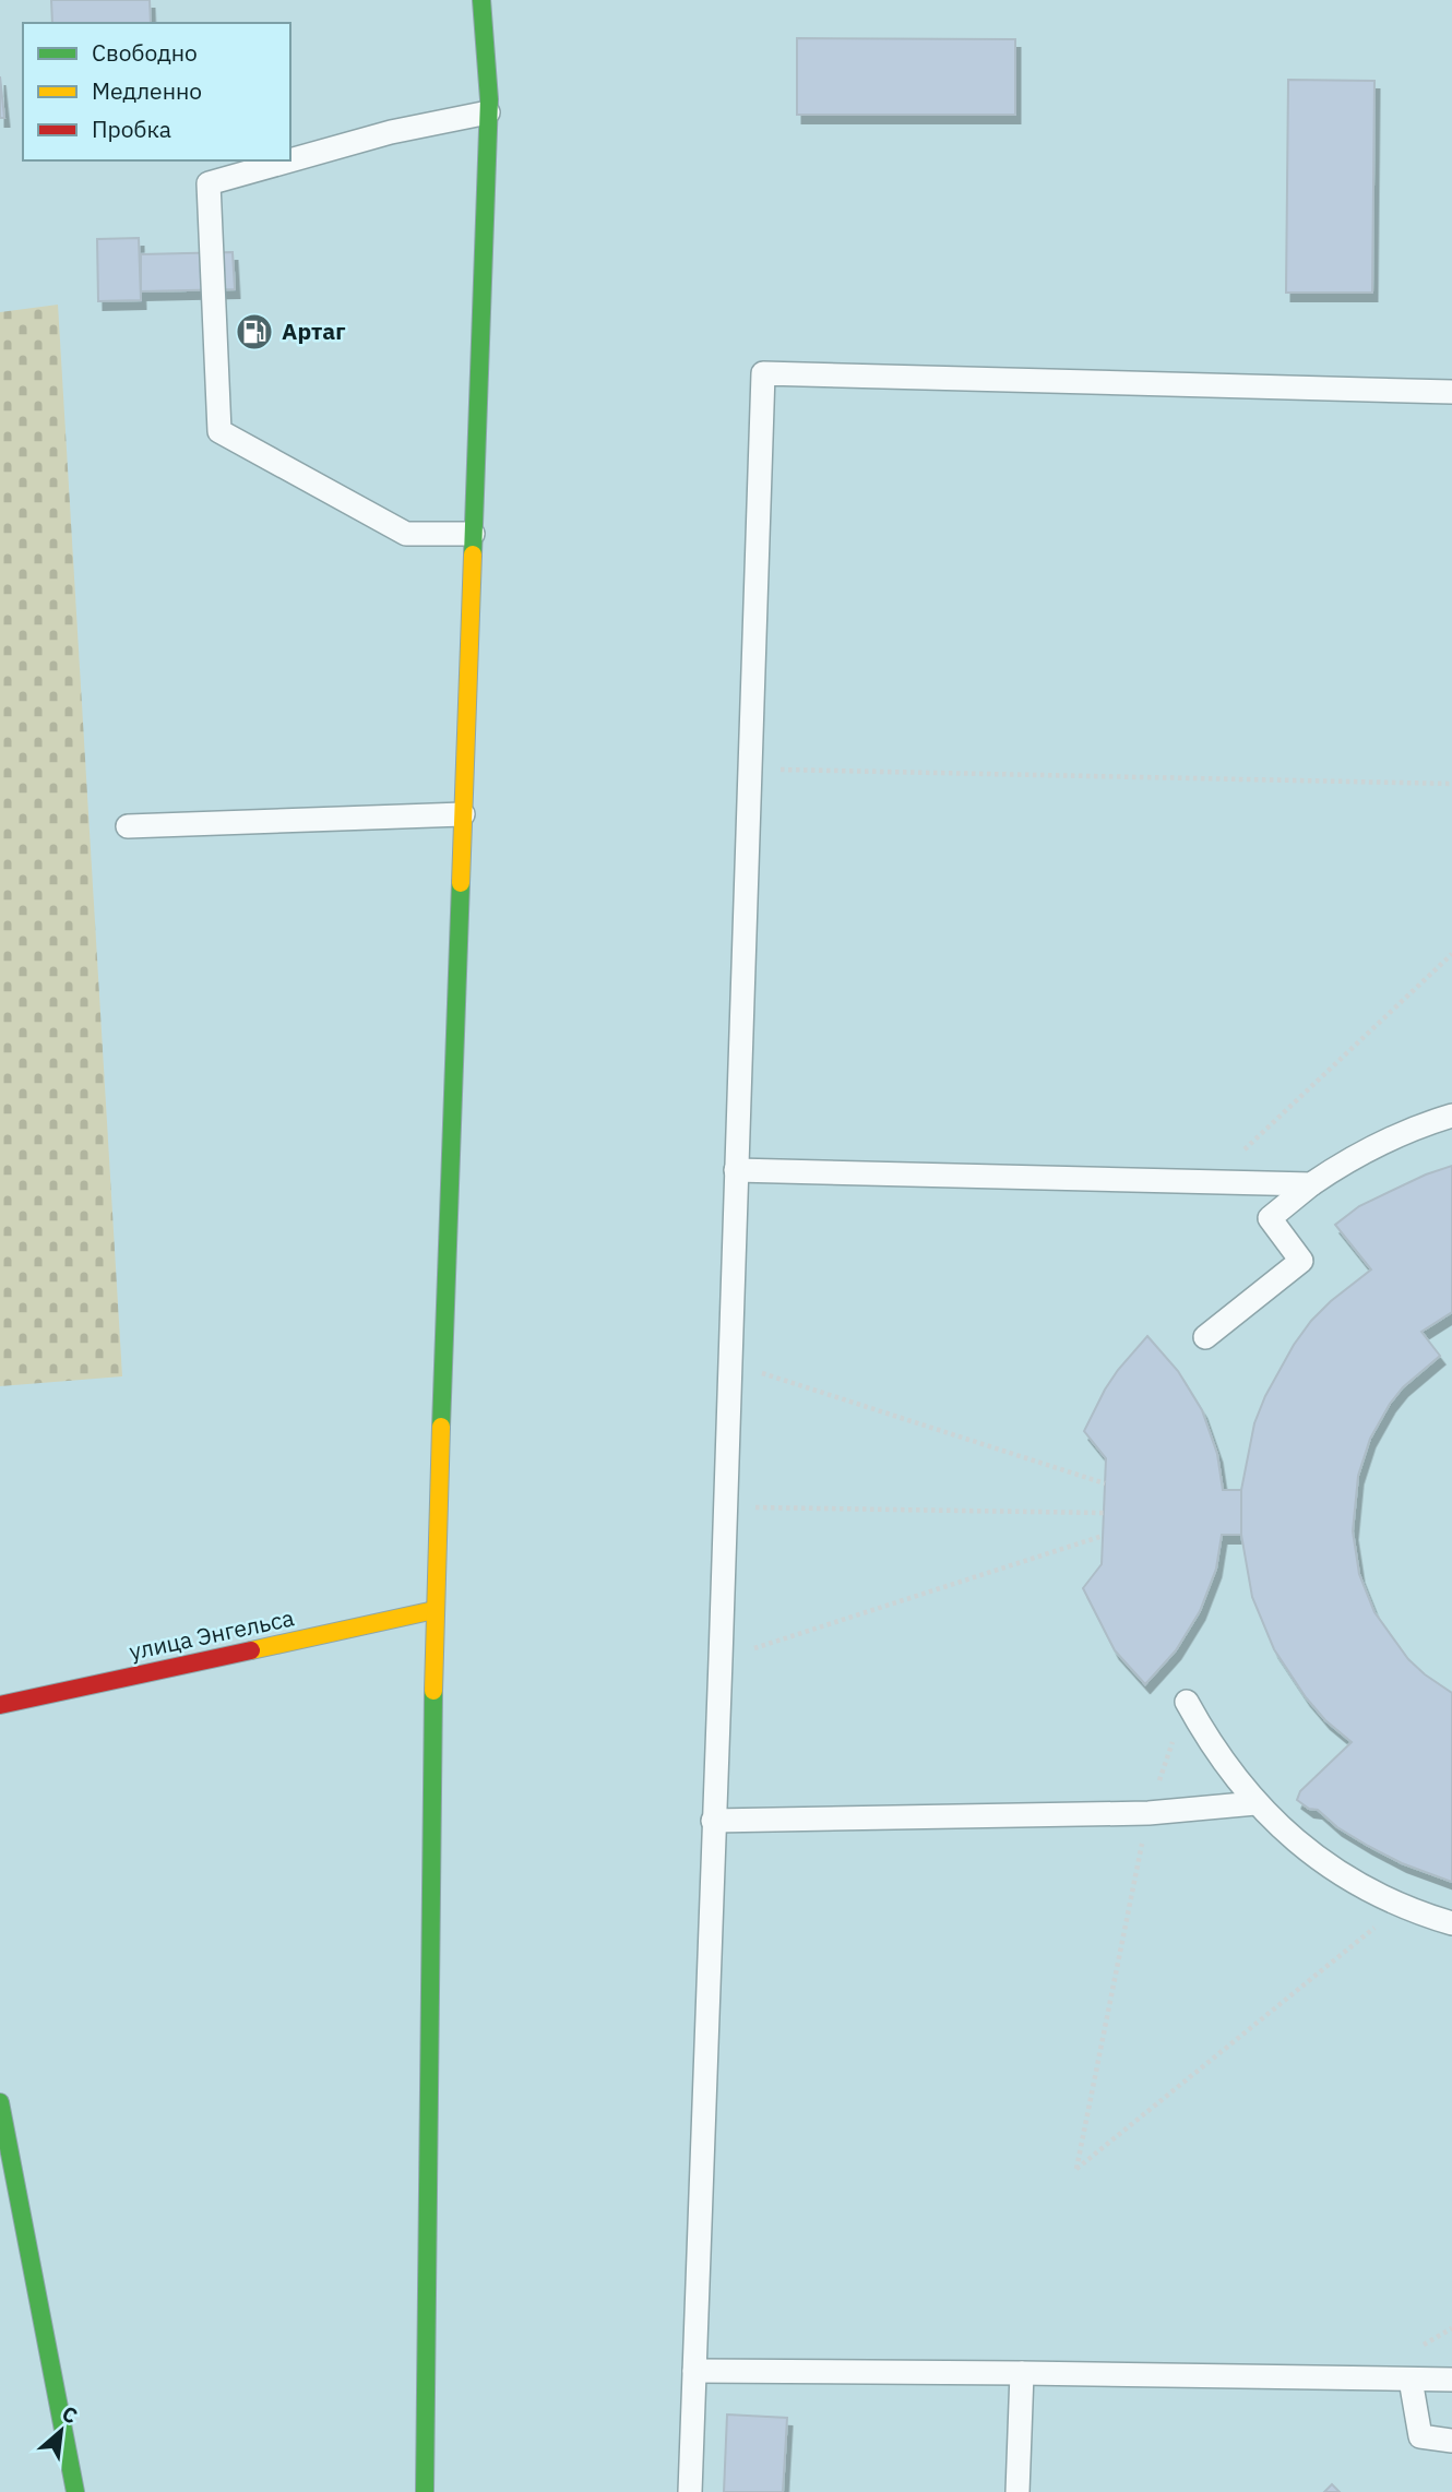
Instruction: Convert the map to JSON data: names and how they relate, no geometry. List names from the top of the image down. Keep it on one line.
{"streets":{"main road":["улица Энгельса"]},"places":{"fuel station":["Артаг"]},"legend":["Свободно","Медленно","Пробка"],"north":"top right"}
